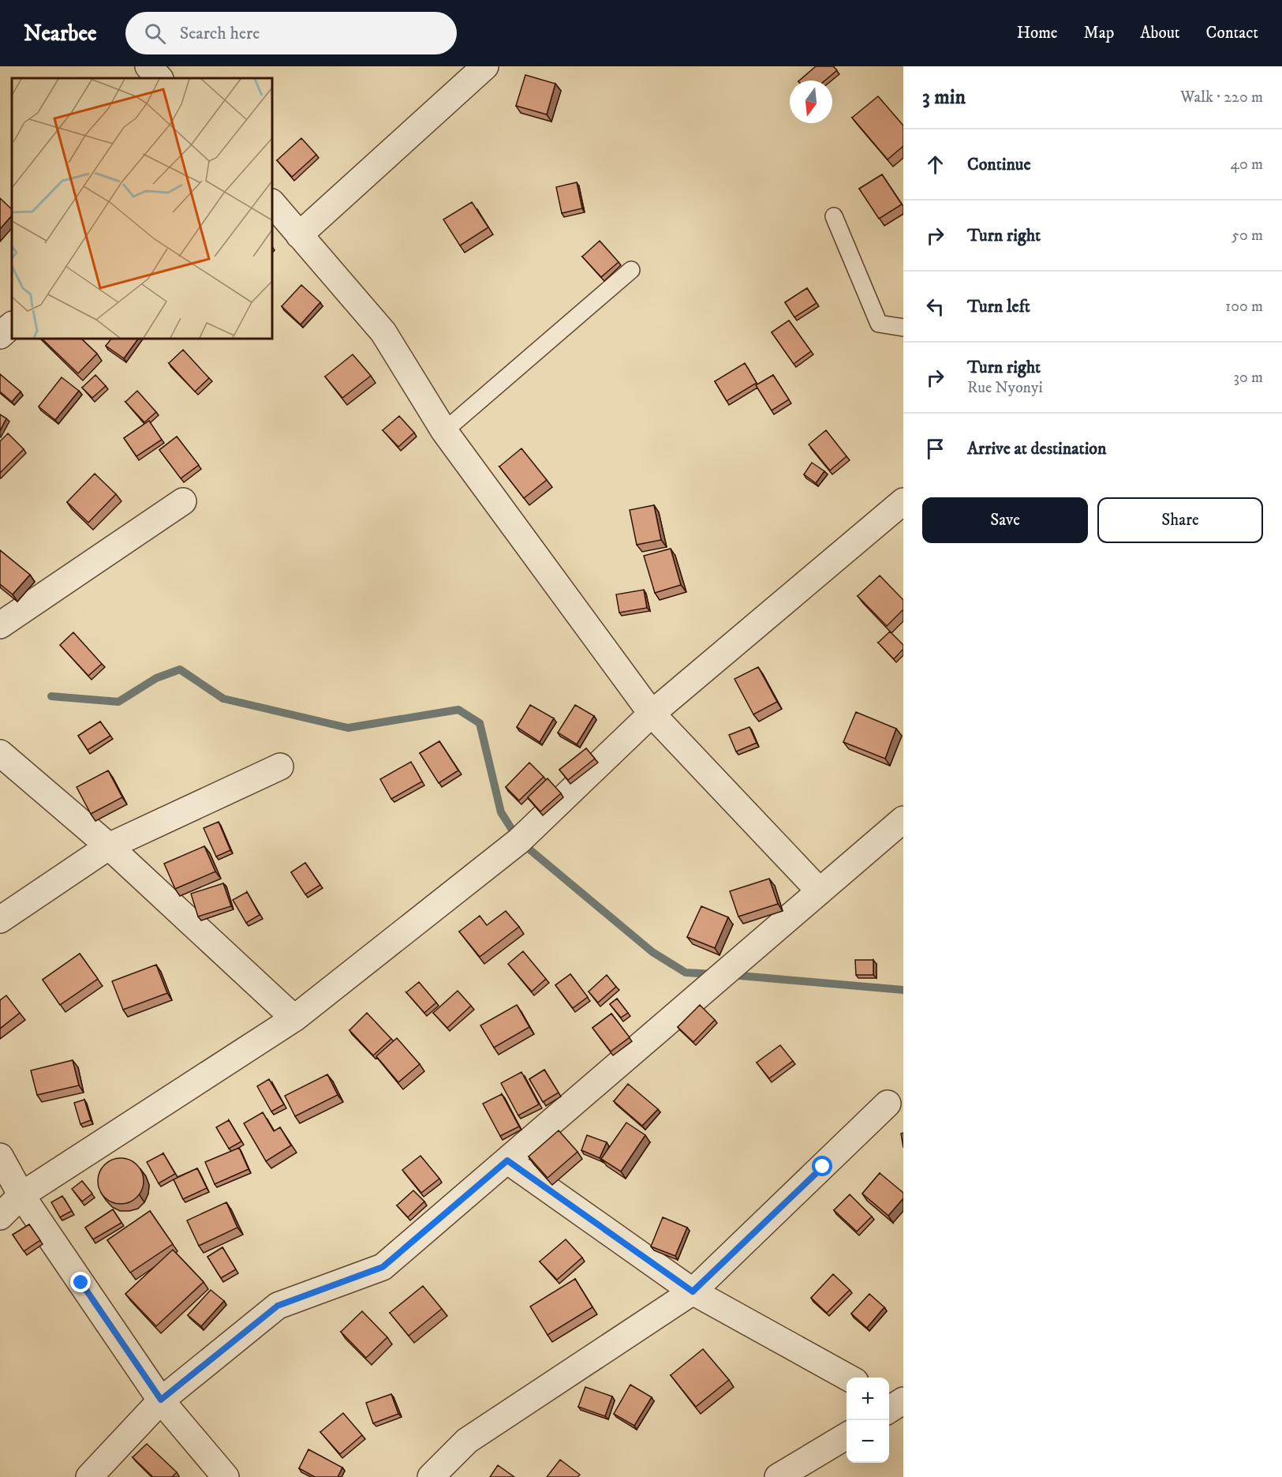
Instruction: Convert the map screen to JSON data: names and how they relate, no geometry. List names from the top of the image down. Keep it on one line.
{"north":"bottom","page":{"header":"Nearbee","search":"Search here","nav":["Home","Map","About","Contact"],"heading":["3 min","Walk · 220 m"],"list":[["Continue","40 m"],["Turn right","50 m"],["Turn left","100 m"],["Turn right","Rue Nyonyi","30 m"],"Arrive at destination"],"buttons":["Save","Share"],"map_buttons":["+","−"]}}
